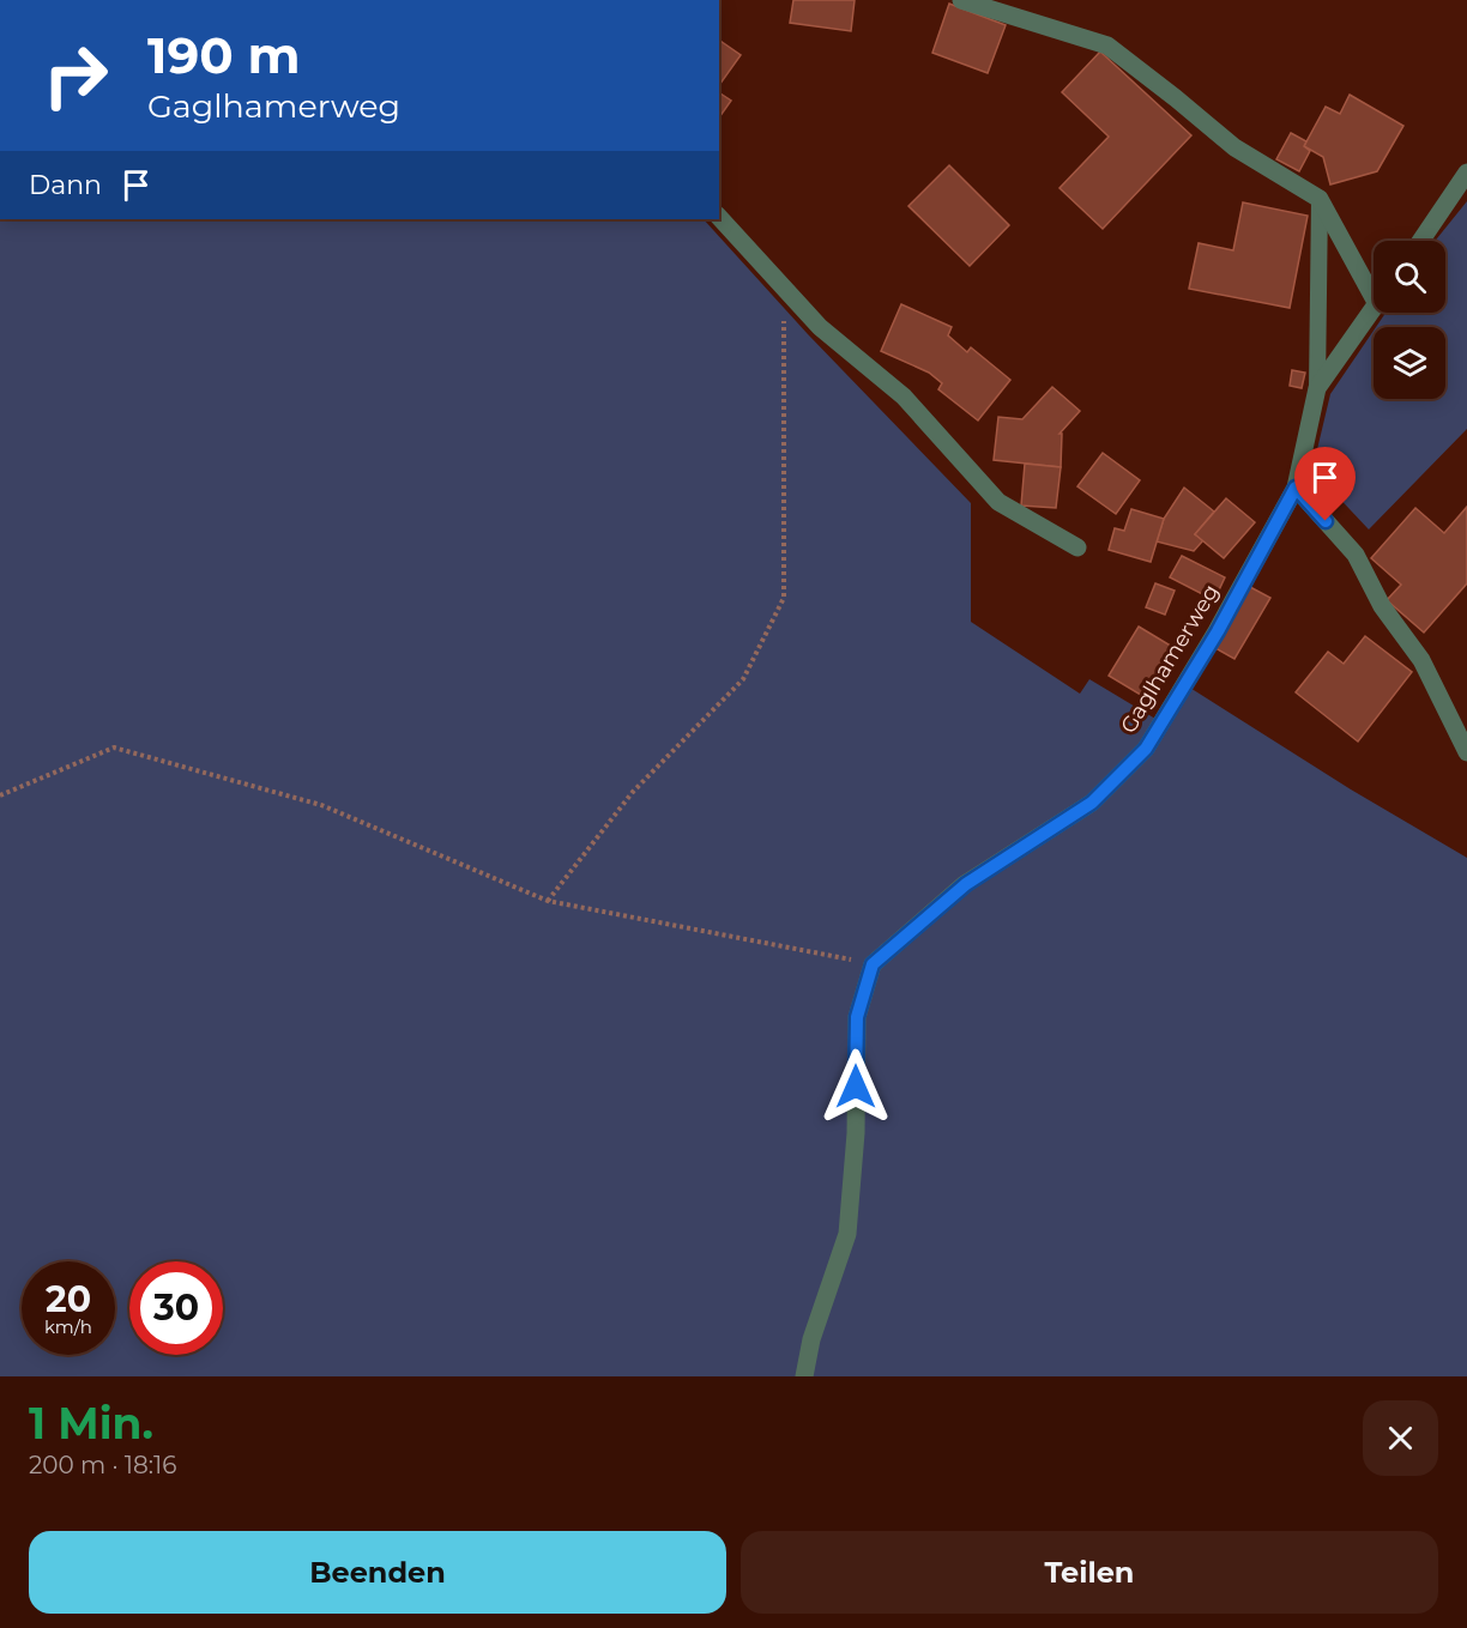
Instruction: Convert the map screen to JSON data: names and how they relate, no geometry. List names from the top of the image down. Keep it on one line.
{"streets":{"street":["Gaglhamerweg"]},"page":{"turn":["190 m","Gaglhamerweg"],"then":"Dann","speed":"20 km/h","limit":"30","heading":["1 Min.","200 m · 18:16"],"buttons":["Beenden","Teilen"]}}
